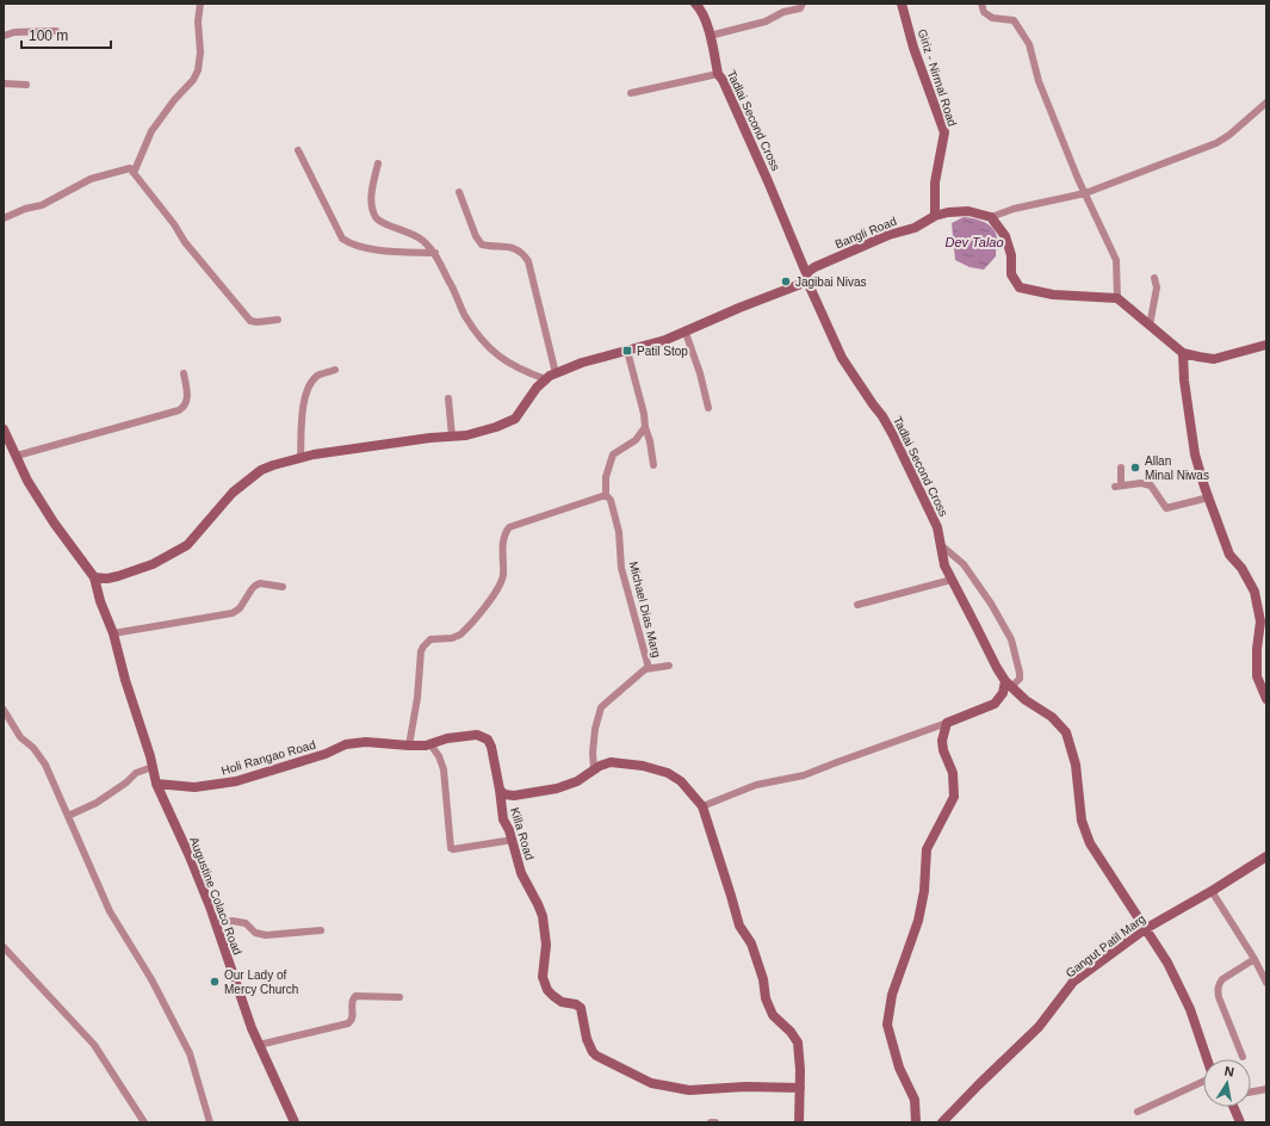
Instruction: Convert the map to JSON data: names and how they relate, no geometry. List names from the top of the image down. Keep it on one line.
{"streets":{"street":["Giriz - Nirmal Road","Tadlai Second Cross","Bangli Road","Michael Dias Marg","Holi Rangao Road","Killa Road","Augustine Colaco Road","Gangut Patil Marg"]},"crossings":[["Giriz - Nirmal Road","Bangli Road"],["Tadlai Second Cross","Bangli Road"],["Tadlai Second Cross","Gangut Patil Marg"],["Holi Rangao Road","Killa Road"],["Holi Rangao Road","Augustine Colaco Road"]],"water":["Dev Talao"],"places":{"other":["Jagibai Nivas","Allan Minal Niwas","Our Lady of Mercy Church"],"transit":["Patil Stop"]},"scale_bar":"100 m","north":"top"}
